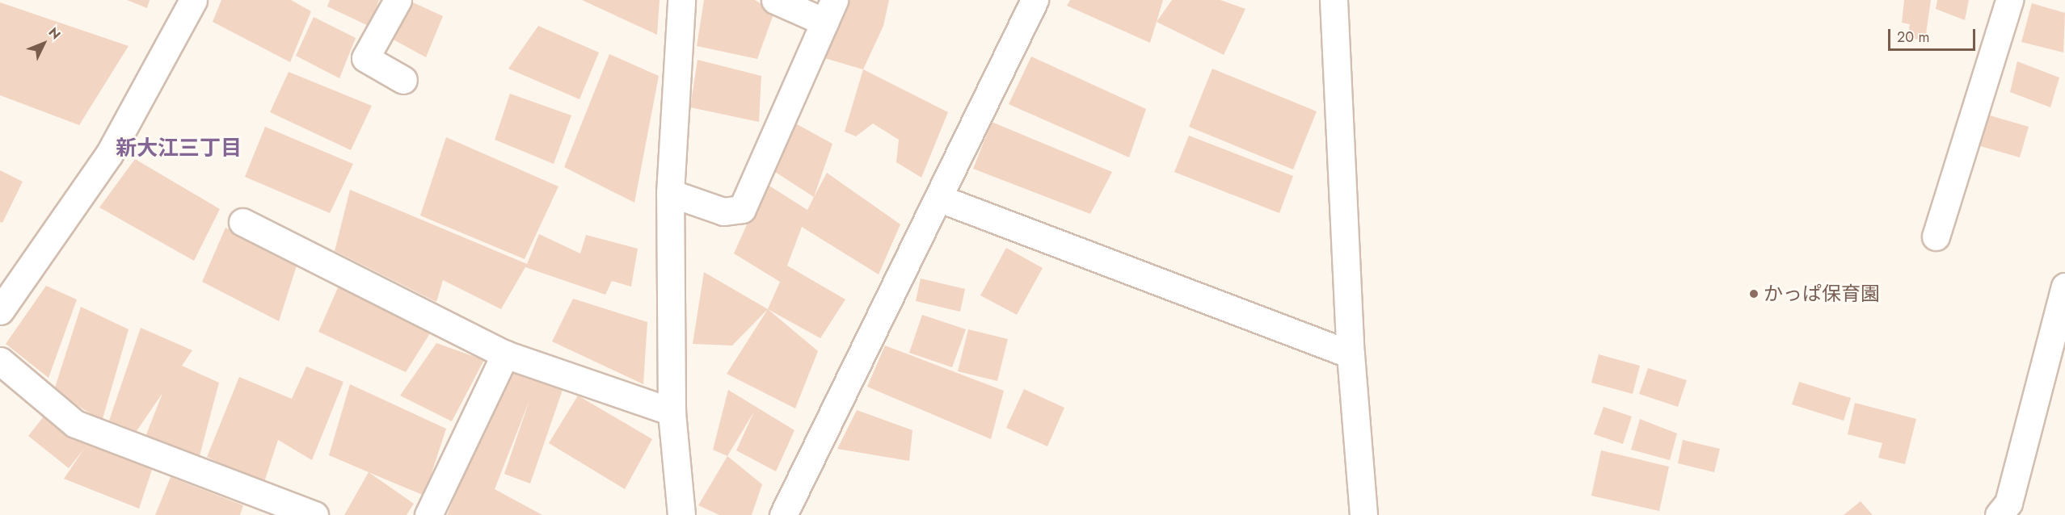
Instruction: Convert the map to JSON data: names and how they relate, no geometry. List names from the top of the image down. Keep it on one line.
{"districts":["新大江三丁目"],"places":["かっぱ保育園"],"scale_bar":"20 m","north":"top right"}
